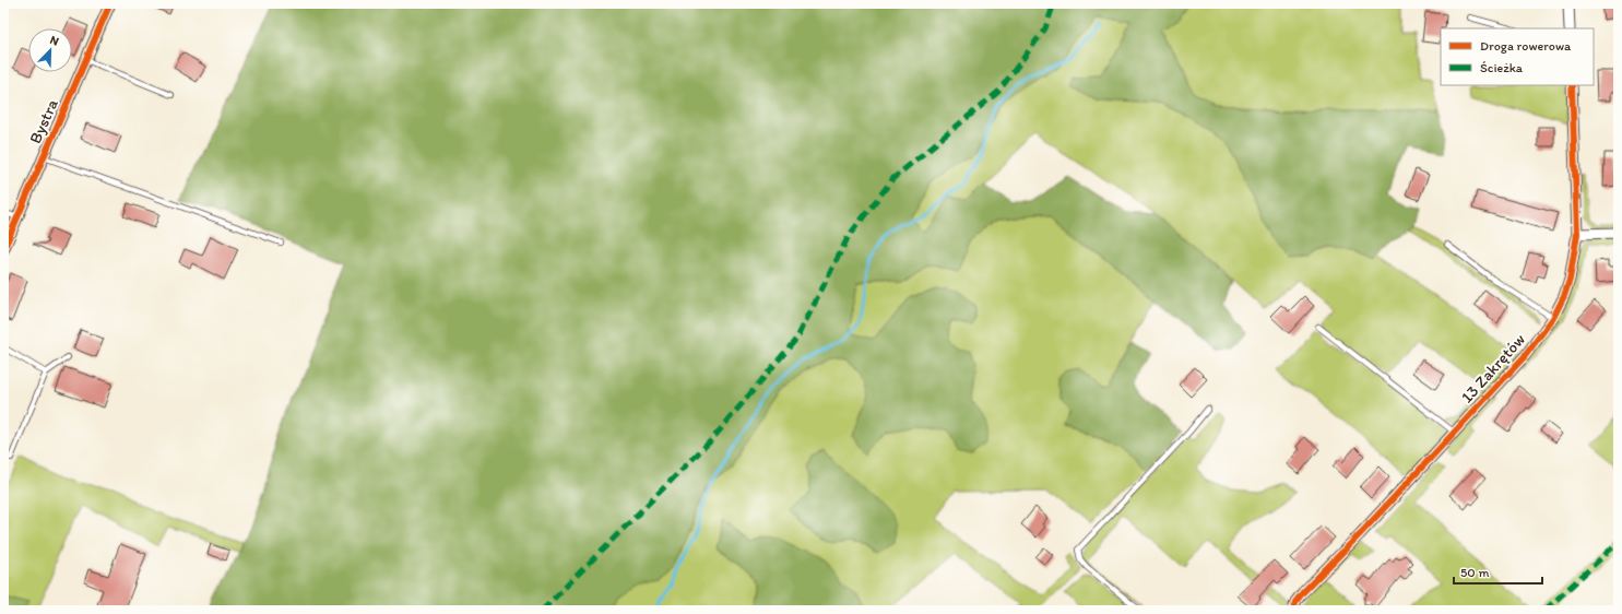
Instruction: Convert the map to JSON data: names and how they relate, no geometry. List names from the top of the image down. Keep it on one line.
{"streets":{"street":["Bystra","13 Zakrętów"]},"legend":["Droga rowerowa","Ścieżka"],"scale_bar":"50 m","north":"top right"}
